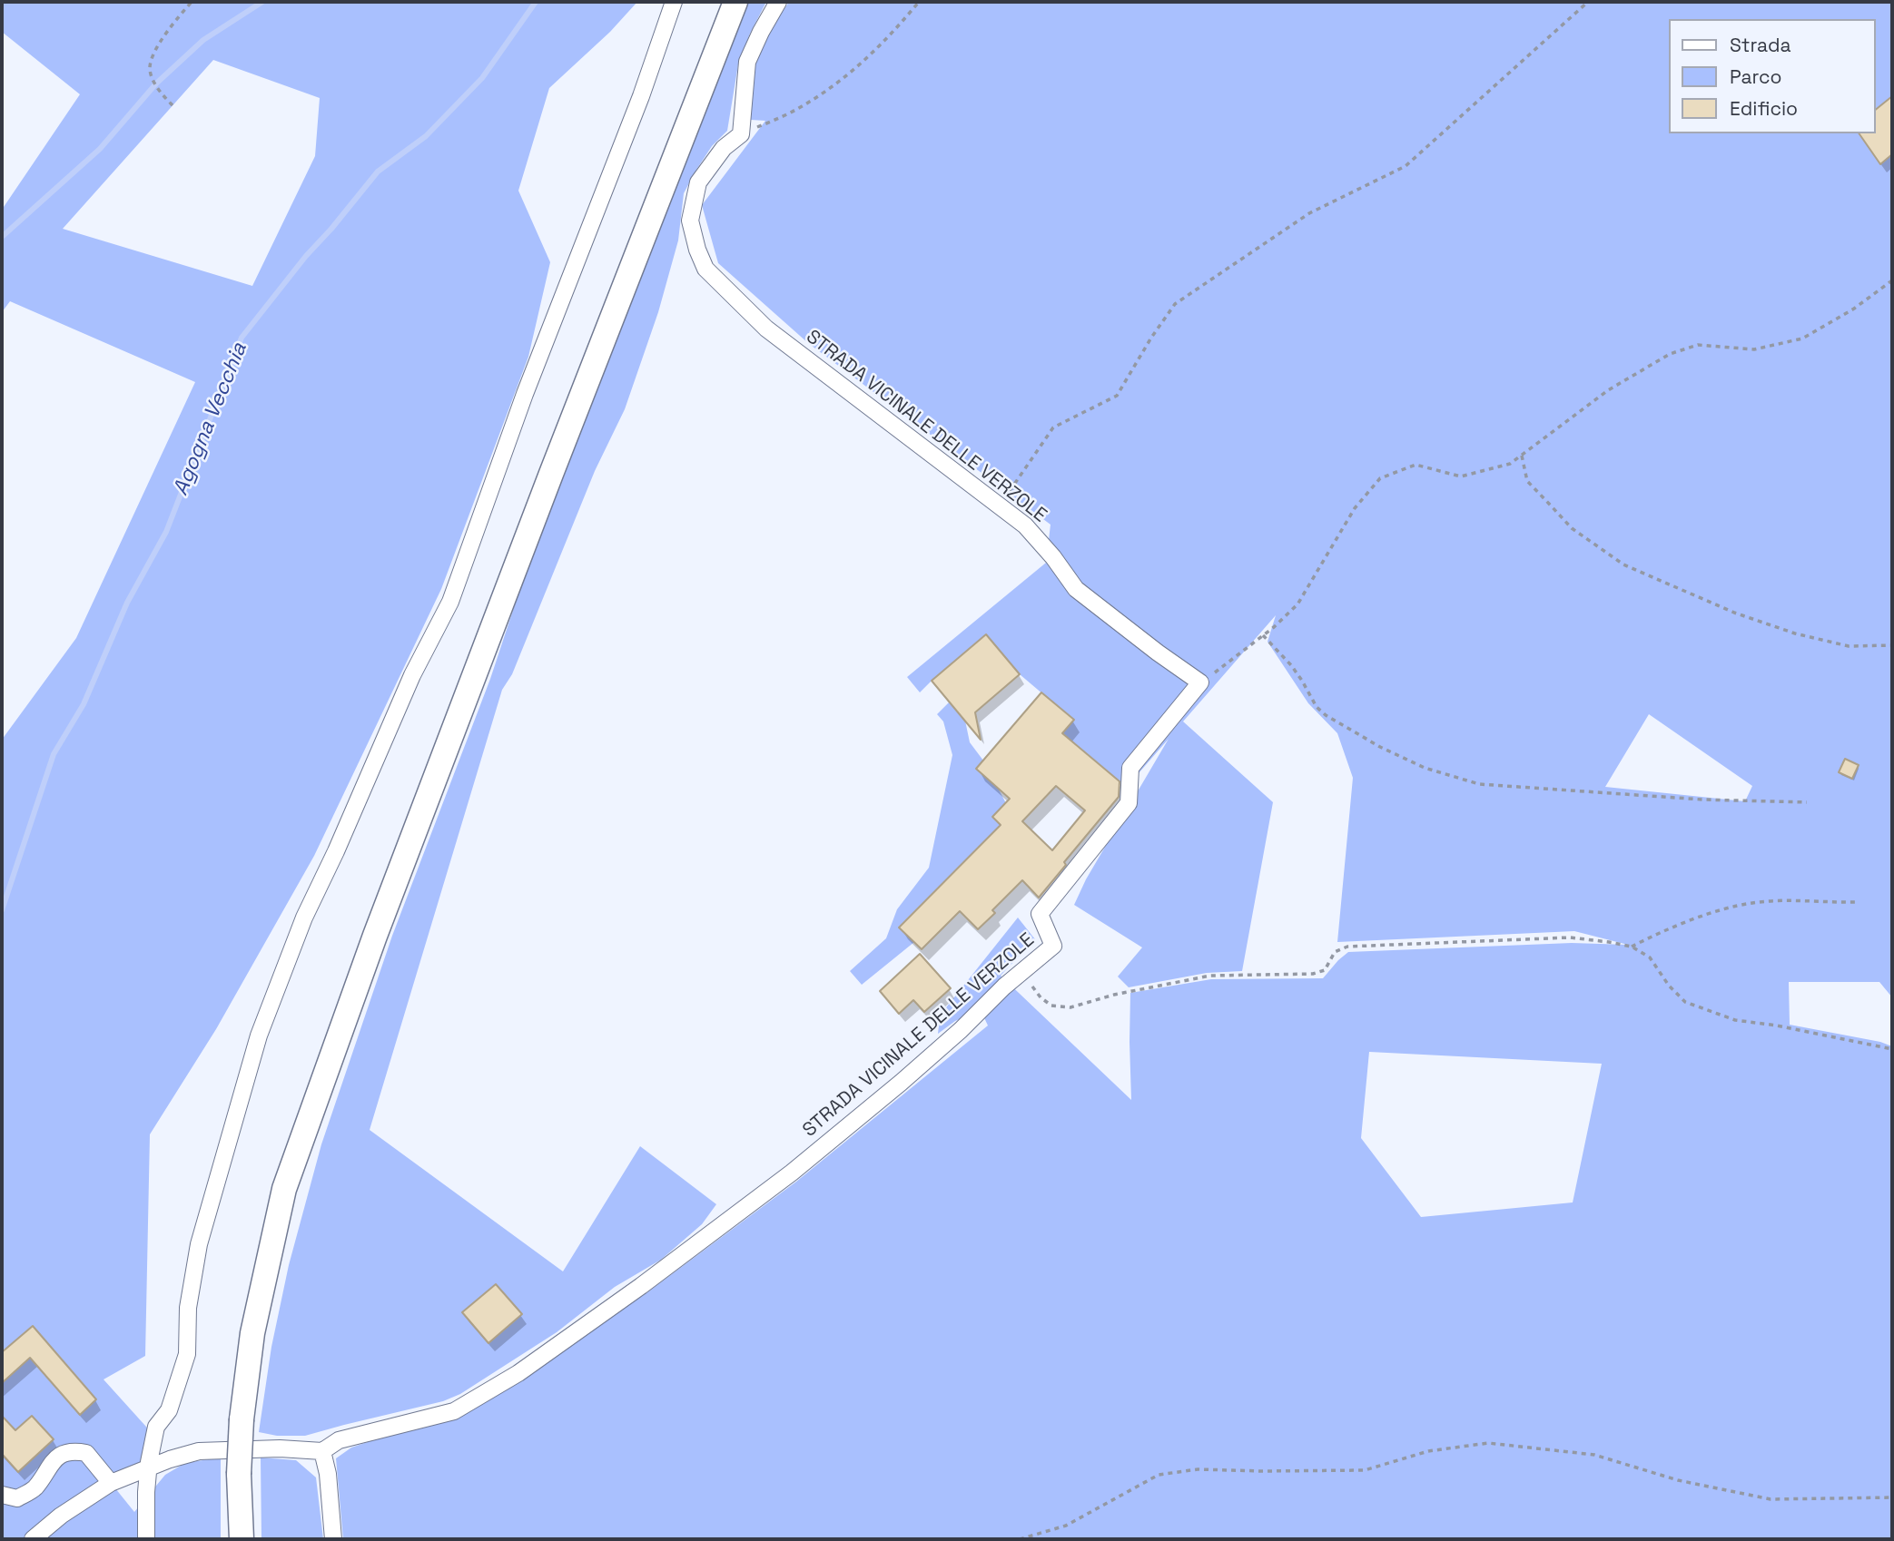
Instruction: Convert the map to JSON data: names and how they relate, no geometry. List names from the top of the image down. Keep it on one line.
{"streets":{"street":["STRADA VICINALE DELLE VERZOLE"]},"water":["Agogna Vecchia"],"legend":["Strada","Parco","Edificio"]}
